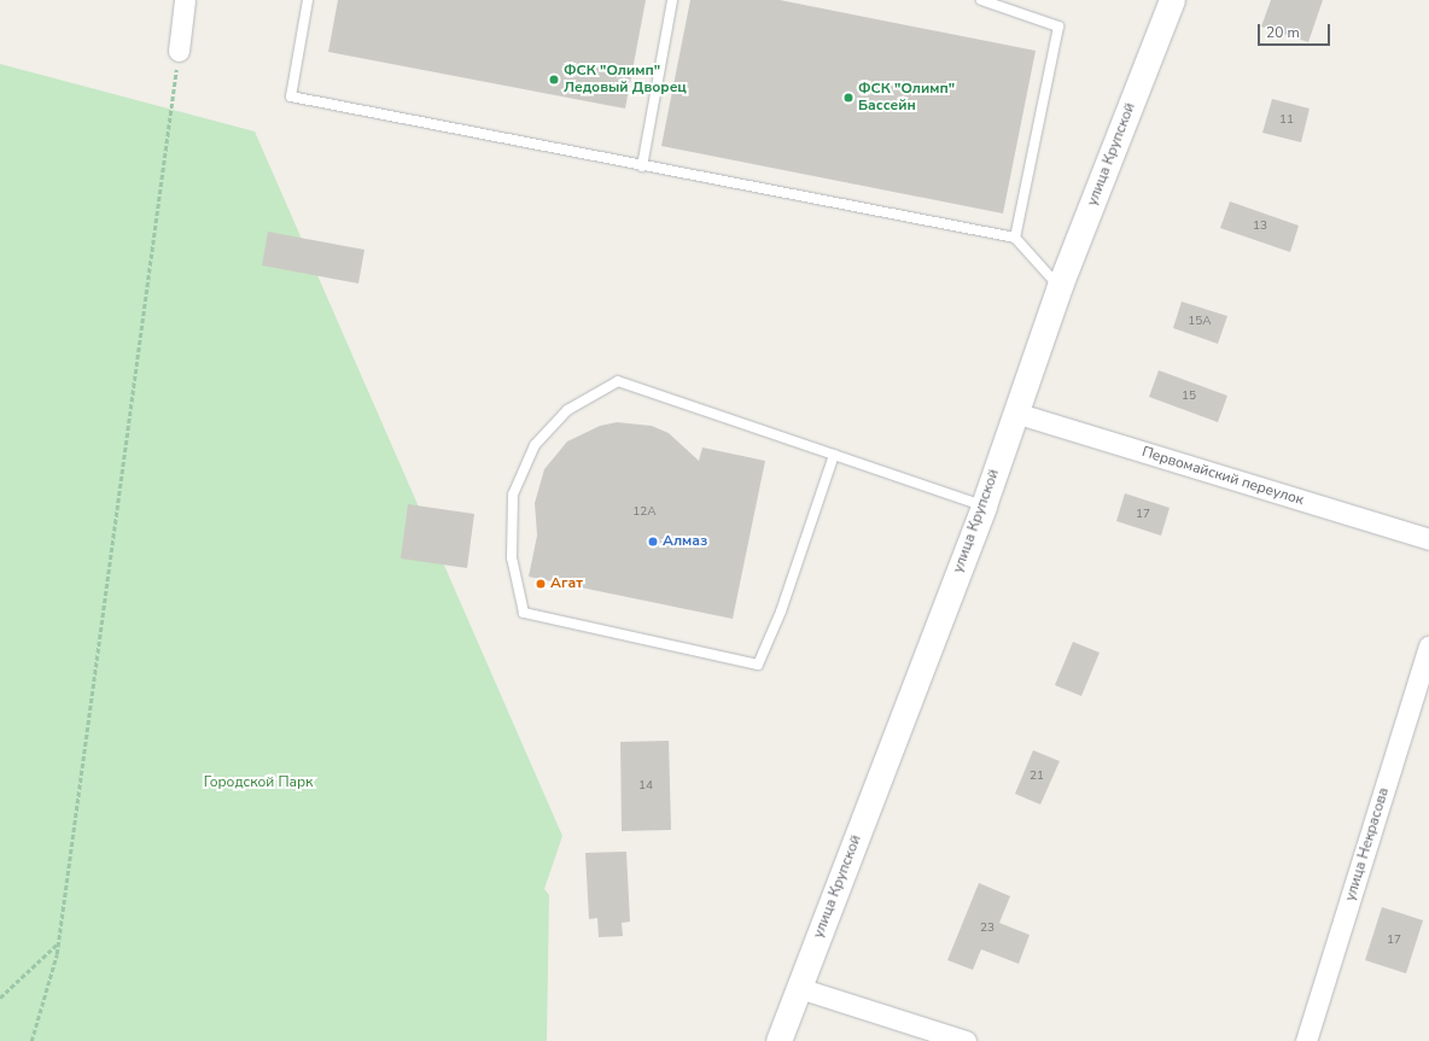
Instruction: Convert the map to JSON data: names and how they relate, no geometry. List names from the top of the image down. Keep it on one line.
{"streets":{"street":["улица Крупской","Первомайский переулок","улица Некрасова"]},"crossings":[["улица Крупской","Первомайский переулок"]],"parks":["Городской Парк"],"places":["ФСК \"Олимп\" Ледовый Дворец","ФСК \"Олимп\" Бассейн","Алмаз","Агат"],"house_numbers":["11","13","15А","15","12А","17","21","14","23","17"],"scale_bar":"20 m"}
